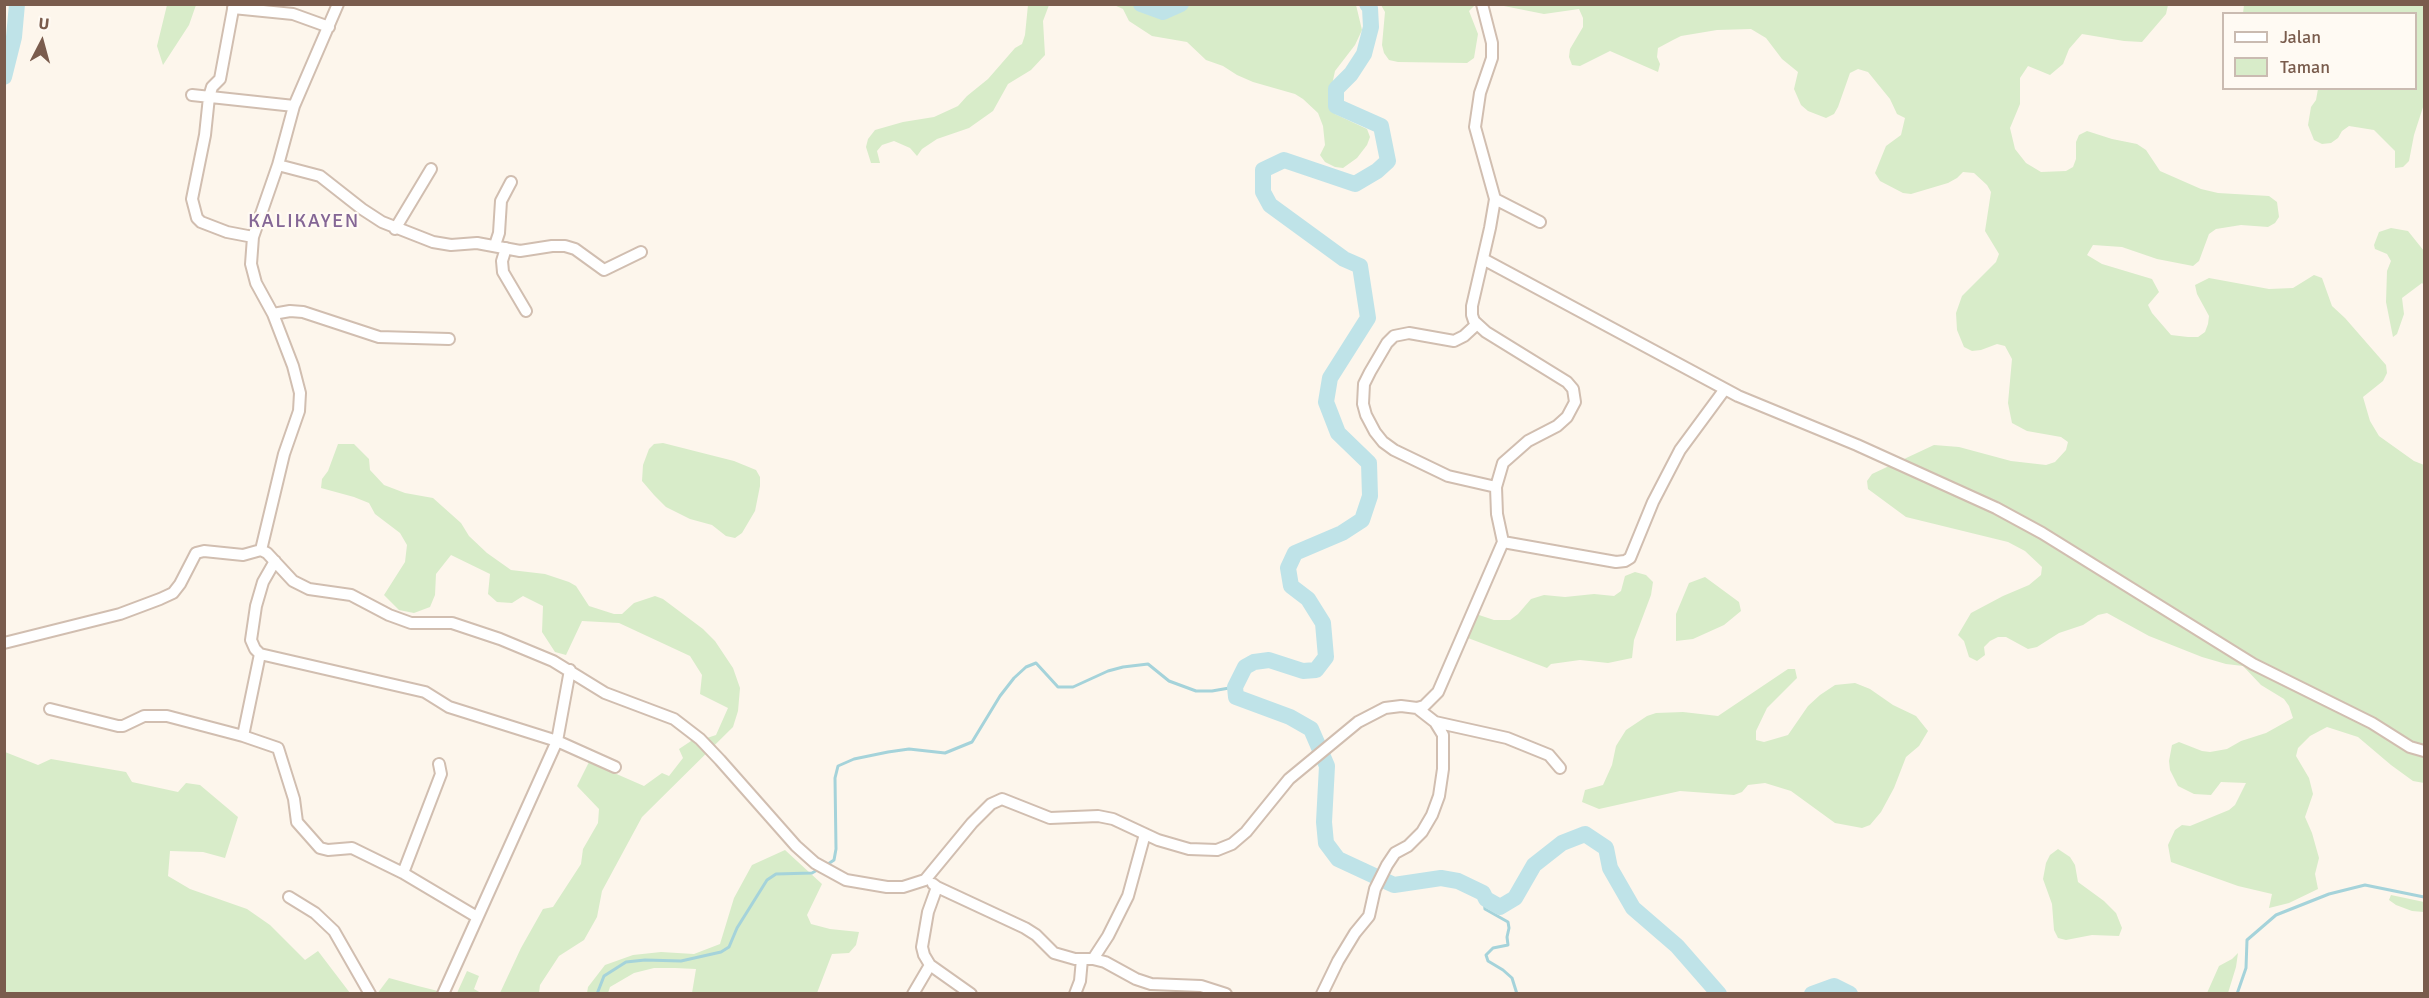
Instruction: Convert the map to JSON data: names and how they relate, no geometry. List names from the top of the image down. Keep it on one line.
{"districts":["KALIKAYEN"],"legend":["Jalan","Taman"],"north":"top"}
